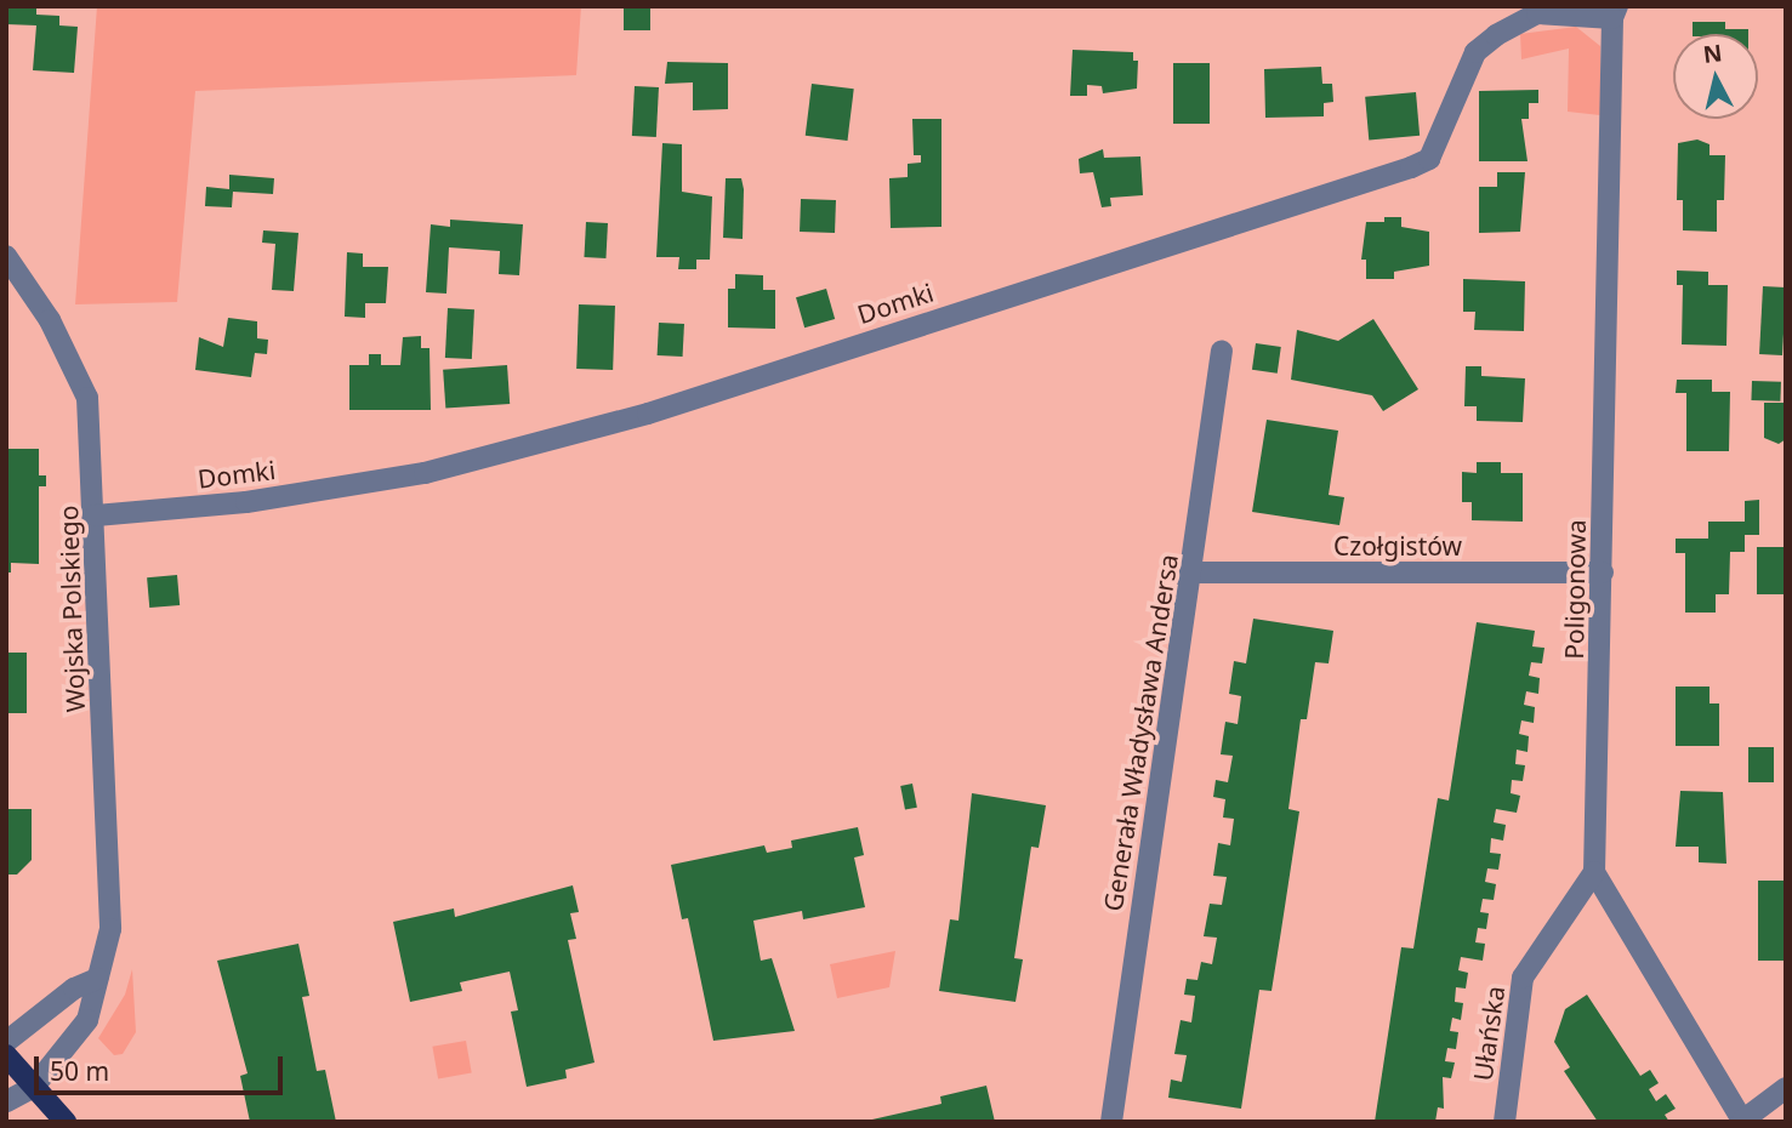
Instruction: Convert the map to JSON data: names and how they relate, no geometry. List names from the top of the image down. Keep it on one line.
{"streets":{"street":["Domki","Czołgistów","Poligonowa","Wojska Polskiego","Generała Władysława Andersa","Ułańska"]},"crossings":[["Domki","Poligonowa"],["Domki","Wojska Polskiego"],["Czołgistów","Poligonowa"],["Czołgistów","Generała Władysława Andersa"],["Poligonowa","Ułańska"]],"scale_bar":"50 m","north":"top"}
